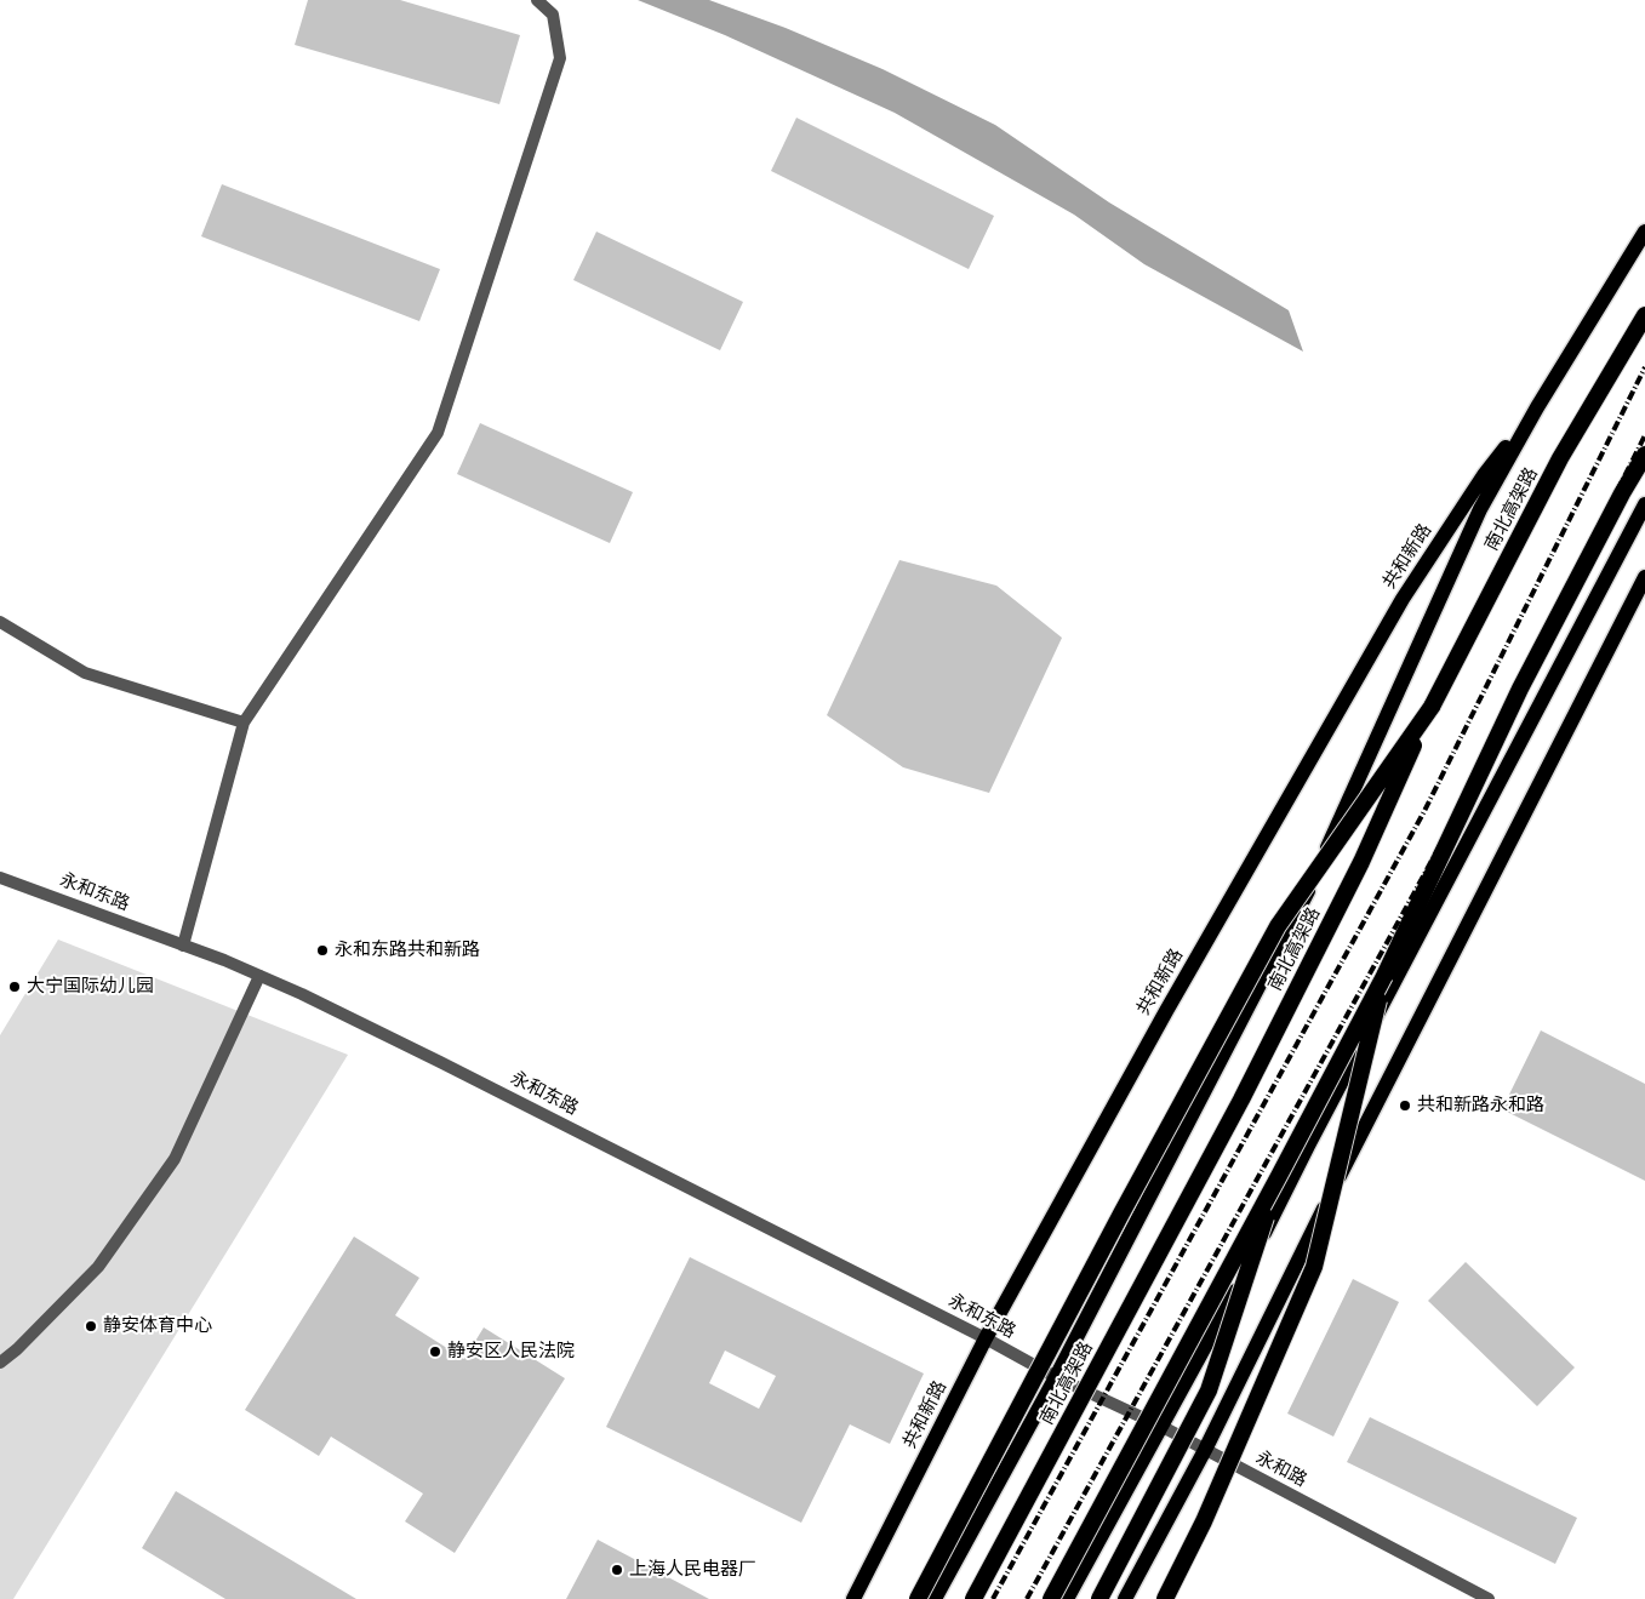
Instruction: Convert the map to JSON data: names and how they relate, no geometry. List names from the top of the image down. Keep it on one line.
{"streets":{"highway":["南北高架路"],"main road":["共和新路"],"street":["永和东路","永和路"]},"crossings":[["共和新路","永和东路"],["共和新路","永和路"],["永和东路","永和路"]],"places":["永和东路共和新路","大宁国际幼儿园","共和新路永和路","静安体育中心","静安区人民法院","上海人民电器厂"]}
